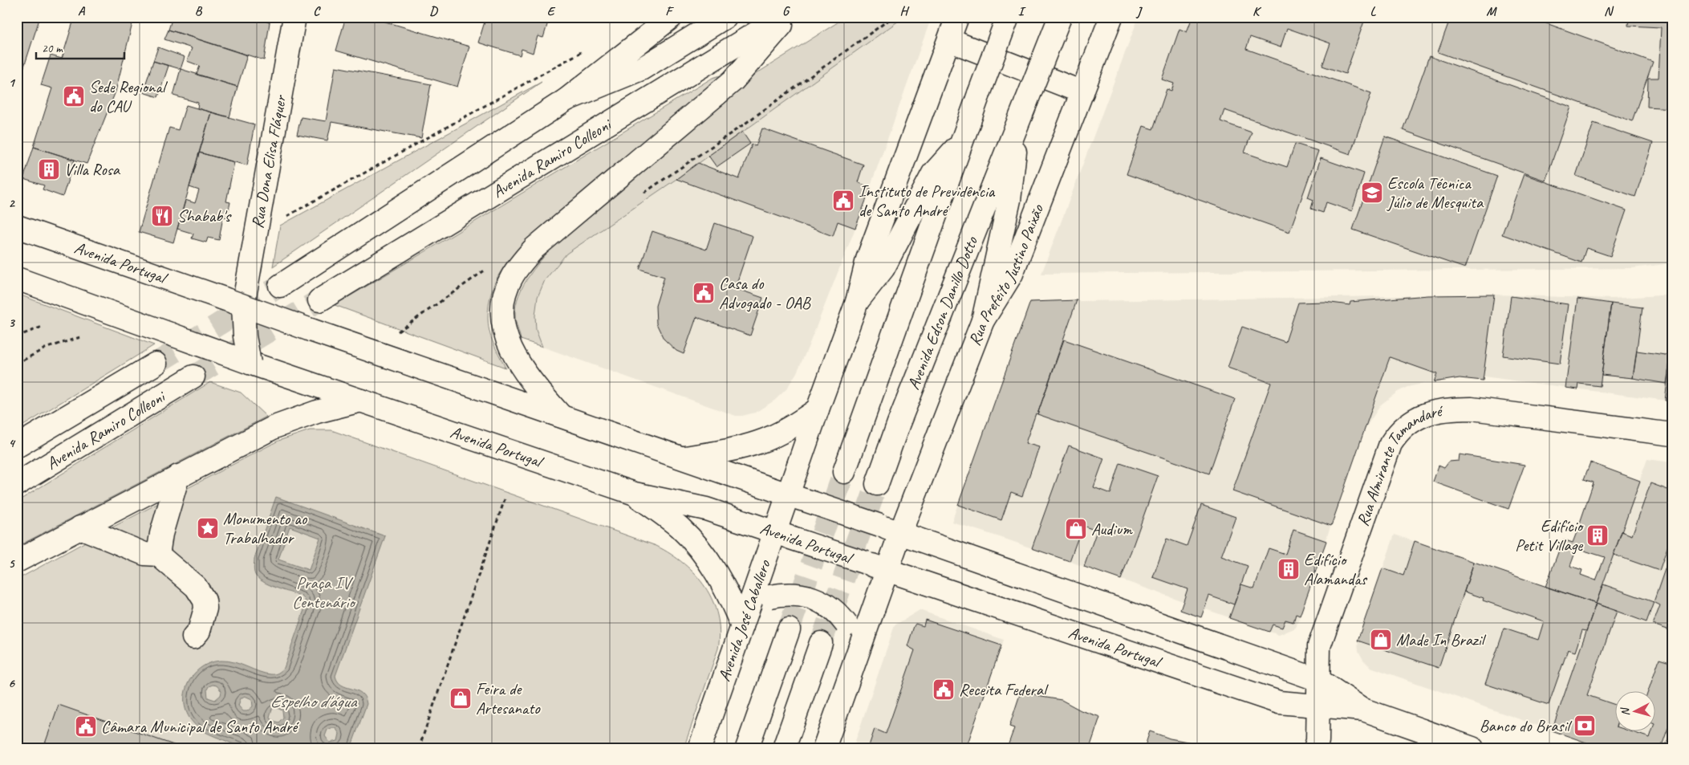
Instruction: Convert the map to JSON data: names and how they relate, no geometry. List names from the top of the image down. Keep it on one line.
{"streets":{"main road":["Avenida Ramiro Colleoni","Rua Dona Elisa Fláquer","Avenida Portugal","Rua Prefeito Justino Paixão","Avenida Edson Danillo Dotto","Rua Almirante Tamandaré","Avenida José Caballero"]},"crossings":[["Rua Dona Elisa Fláquer","Avenida Portugal"],["Avenida Portugal","Rua Prefeito Justino Paixão"],["Avenida Portugal","Rua Almirante Tamandaré"],["Avenida Portugal","Avenida José Caballero"]],"water":["Espelho d'água"],"parks":["Praça IV Centenário"],"places":{"public building":["Sede Regional do CAU","Instituto de Previdência de Santo André","Casa do Advogado - OAB","Receita Federal","Câmara Municipal de Santo André"],"building":["Villa Rosa","Edifício Petit Village","Edifício Alamandas"],"school or university":["Escola Técnica Júlio de Mesquita"],"restaurant":["Shabab's"],"place":["Monumento ao Trabalhador"],"shop":["Audium","Made In Brazil","Feira de Artesanato"],"bank":["Banco do Brasil"]},"scale_bar":"20 m","north":"left","grid":{"columns":["A","B","C","D","E","F","G","H","I","J","K","L","M","N"],"rows":["1","2","3","4","5","6"]}}
